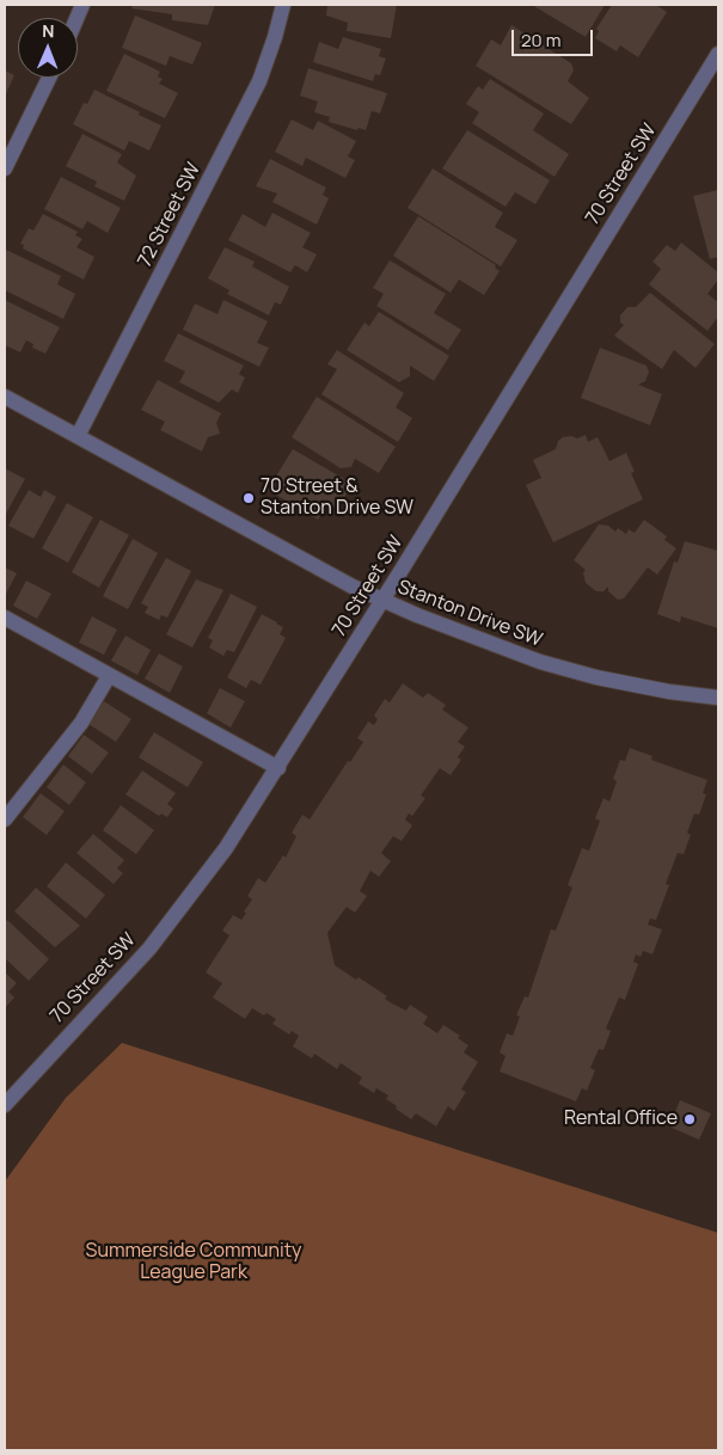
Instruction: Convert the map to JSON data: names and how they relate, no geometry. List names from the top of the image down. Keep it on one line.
{"streets":{"street":["70 Street SW","72 Street SW","Stanton Drive SW"]},"crossings":[["70 Street SW","Stanton Drive SW"],["72 Street SW","Stanton Drive SW"]],"parks":["Summerside Community League Park"],"places":["70 Street & Stanton Drive SW","Rental Office"],"scale_bar":"20 m","north":"top"}
